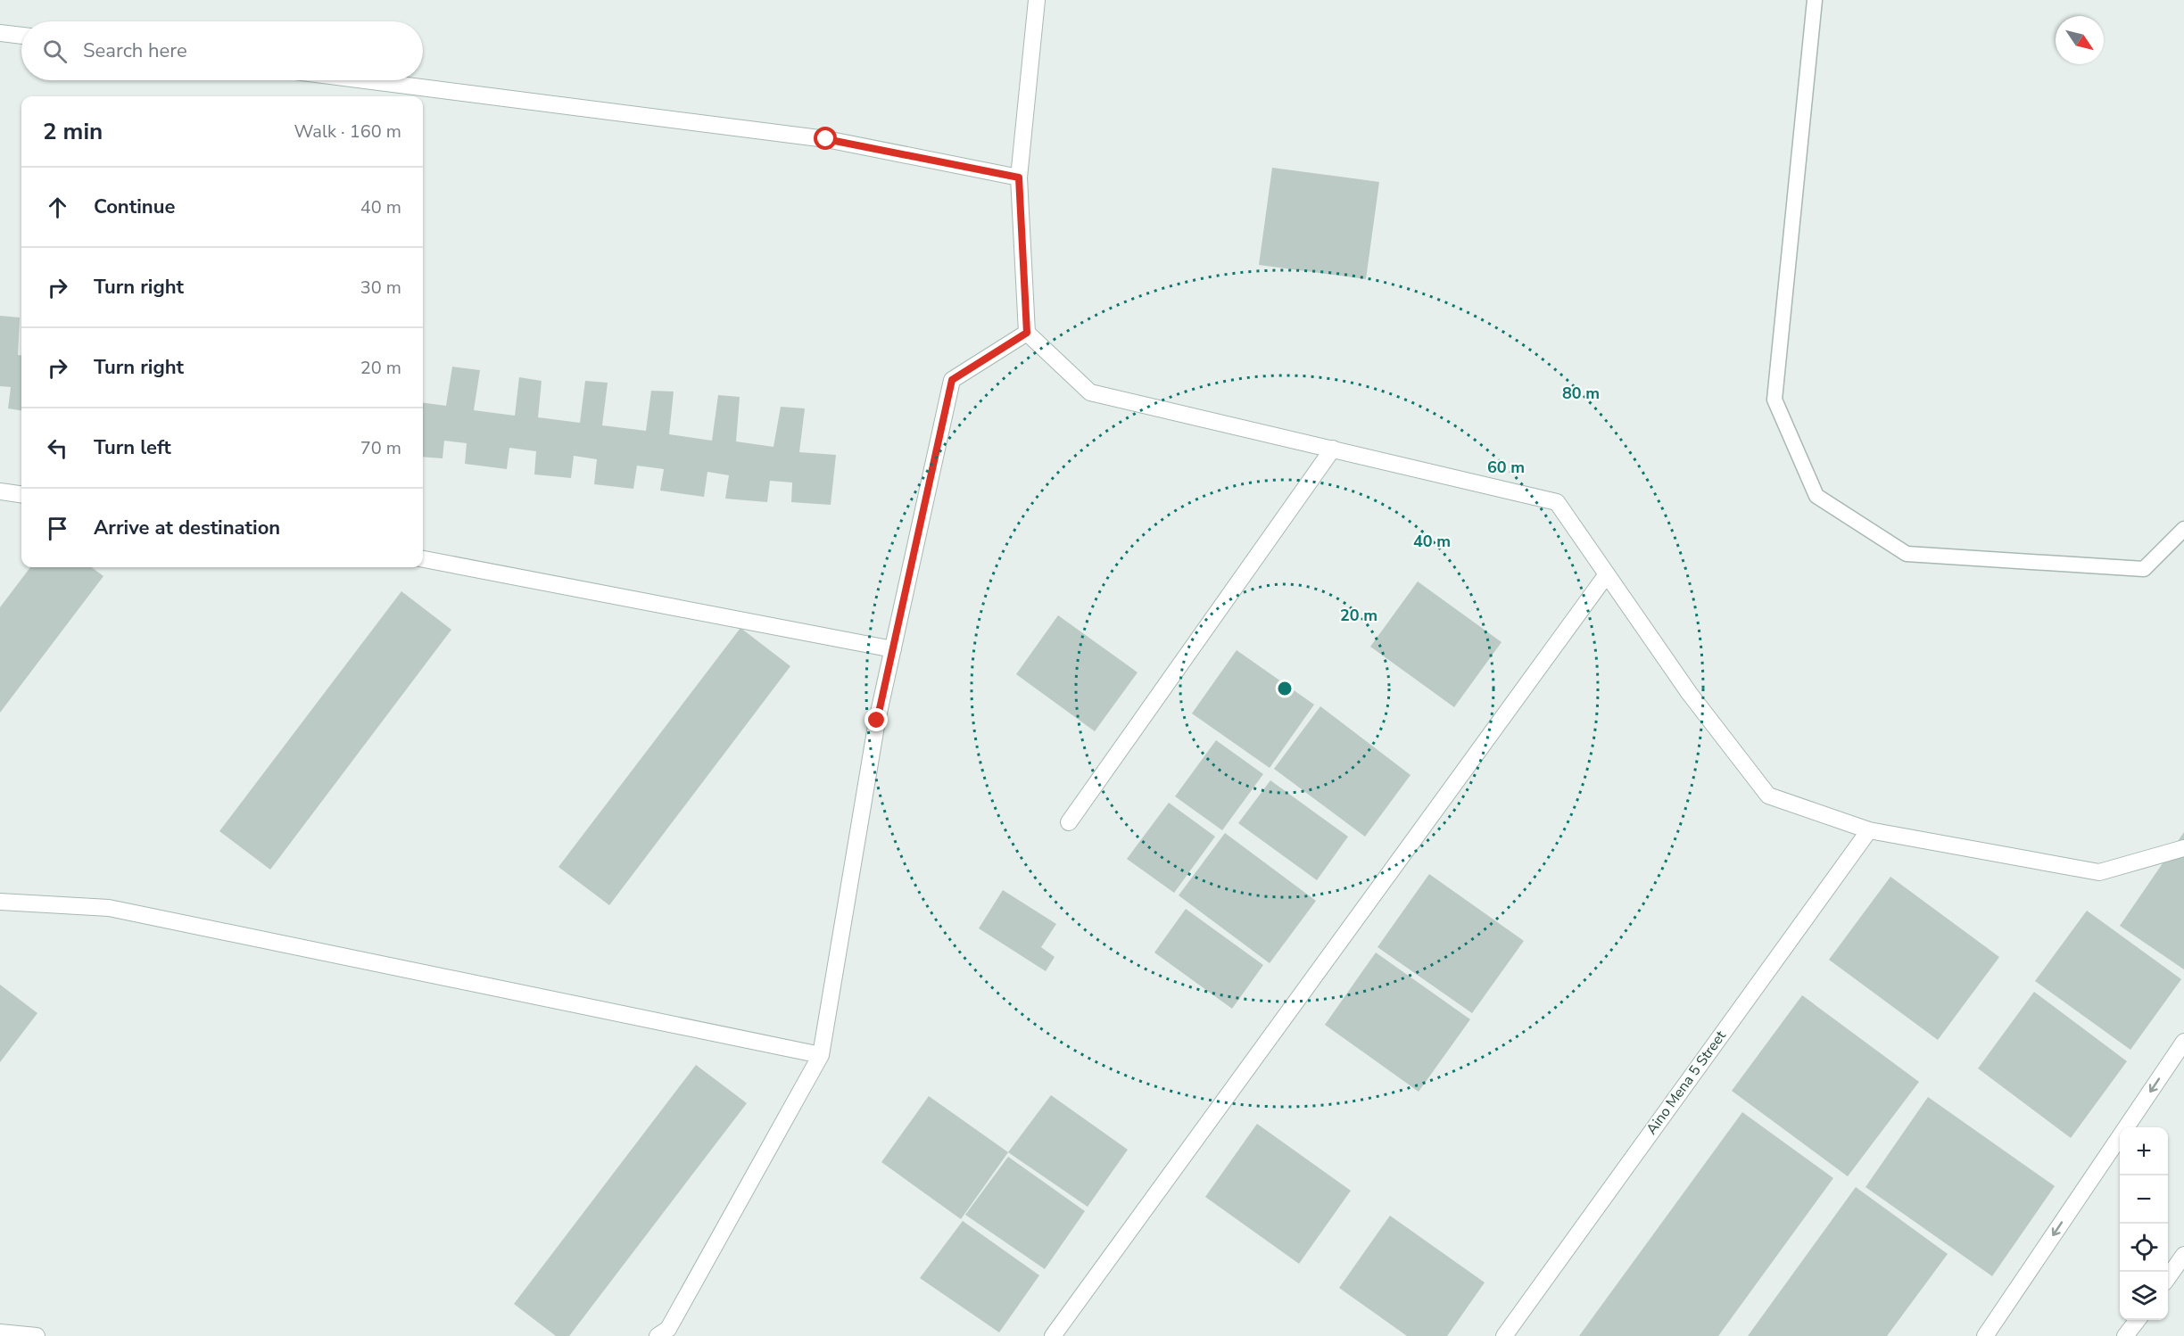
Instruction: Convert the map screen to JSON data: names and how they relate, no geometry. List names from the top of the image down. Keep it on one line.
{"streets":{"street":["Aino Mena 5 Street"]},"north":"bottom right","page":{"search":"Search here","heading":["2 min","Walk · 160 m"],"list":[["Continue","40 m"],["Turn right","30 m"],["Turn right","20 m"],["Turn left","70 m"],"Arrive at destination"],"map_buttons":["+","−"]},"rings":["80 m","60 m","40 m","20 m"]}
